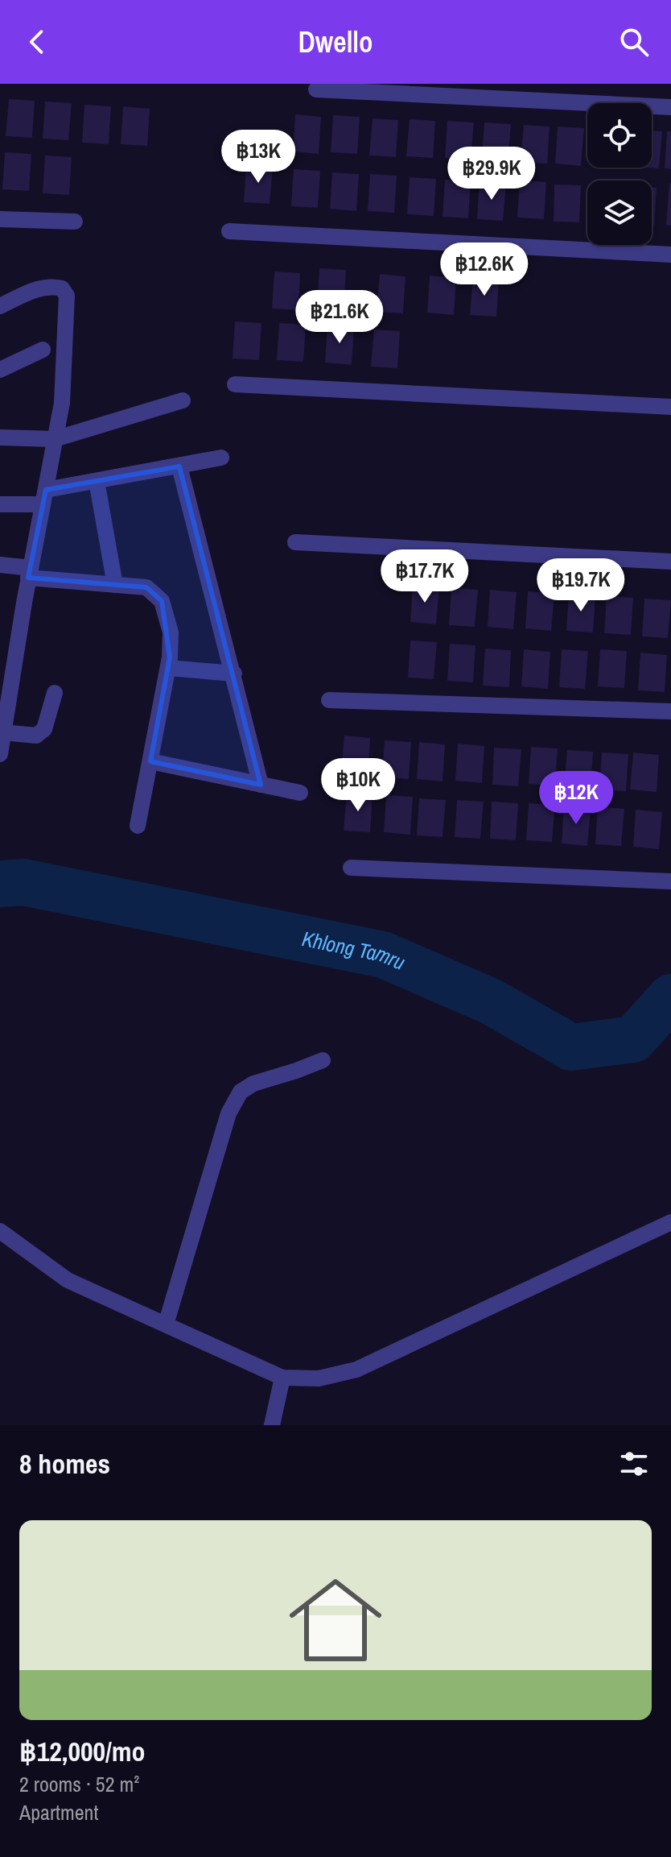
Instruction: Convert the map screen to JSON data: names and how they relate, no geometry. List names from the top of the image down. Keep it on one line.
{"water":["Khlong Tamru"],"page":{"header":"Dwello","price":["฿13K","฿29.9K","฿12.6K","฿21.6K","฿17.7K","฿19.7K","฿10K","฿12K"],"heading":"8 homes","list":[{"name":"฿12,000/mo","note":"2 rooms · 52 m² · Apartment"}]}}
